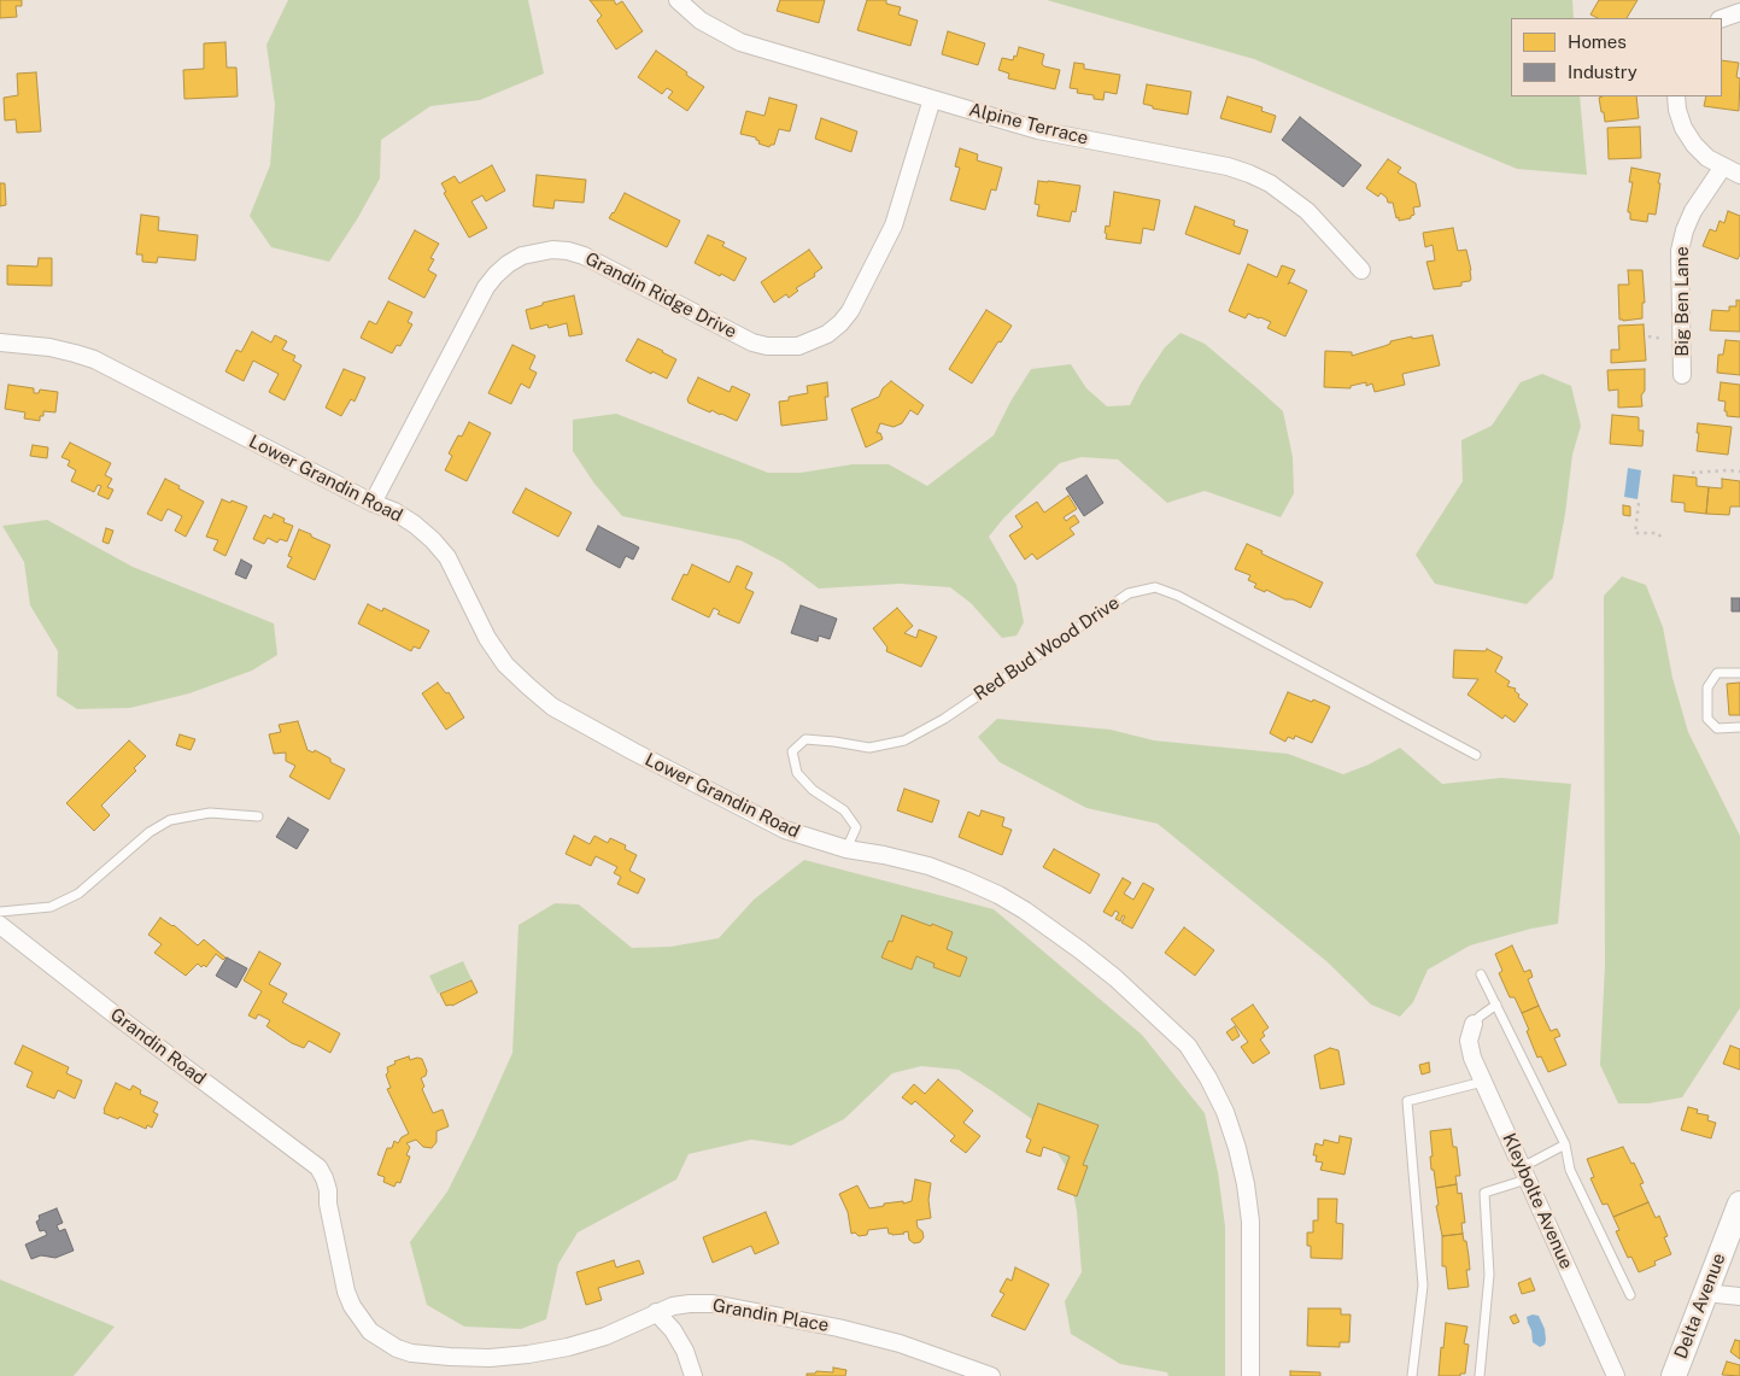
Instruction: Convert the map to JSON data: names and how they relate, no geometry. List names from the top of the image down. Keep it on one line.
{"streets":{"main road":["Delta Avenue"],"street":["Alpine Terrace","Grandin Ridge Drive","Big Ben Lane","Lower Grandin Road","Grandin Road","Kleybolte Avenue","Grandin Place"],"lane":["Red Bud Wood Drive"]},"crossings":[["Alpine Terrace","Grandin Ridge Drive"],["Grandin Ridge Drive","Lower Grandin Road"],["Lower Grandin Road","Red Bud Wood Drive"],["Grandin Road","Grandin Place"]],"legend":["Homes","Industry"]}
